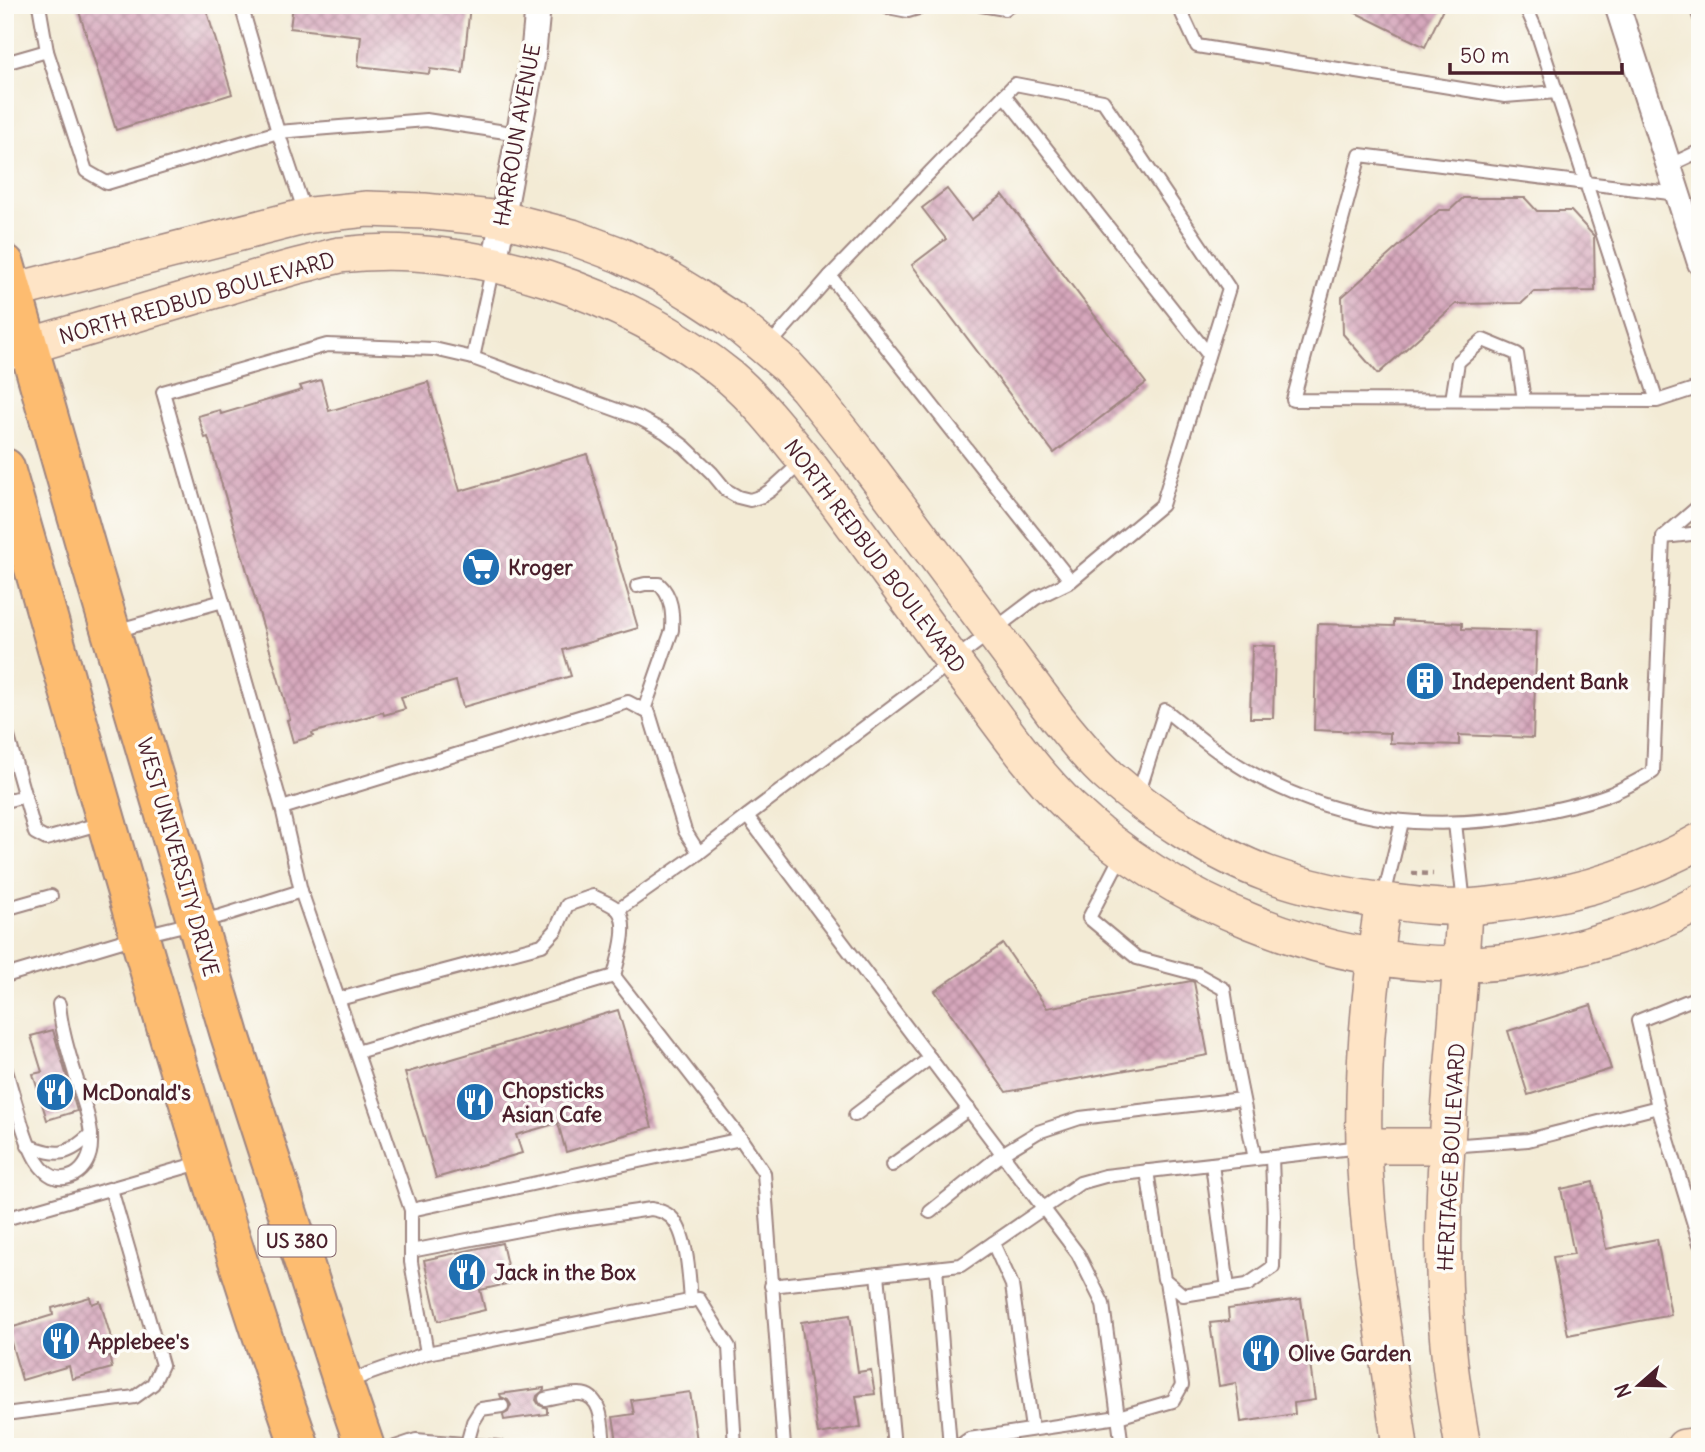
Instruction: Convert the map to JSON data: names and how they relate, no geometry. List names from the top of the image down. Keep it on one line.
{"streets":{"highway":["WEST UNIVERSITY DRIVE","US 380"],"street":["HARROUN AVENUE","NORTH REDBUD BOULEVARD","HERITAGE BOULEVARD"]},"crossings":[["HARROUN AVENUE","NORTH REDBUD BOULEVARD"],["NORTH REDBUD BOULEVARD","WEST UNIVERSITY DRIVE"],["NORTH REDBUD BOULEVARD","HERITAGE BOULEVARD"]],"places":{"supermarket":["Kroger"],"building":["Independent Bank"],"restaurant":["McDonald's","Chopsticks Asian Cafe","Jack in the Box","Applebee's","Olive Garden"]},"scale_bar":"50 m","north":"left"}
